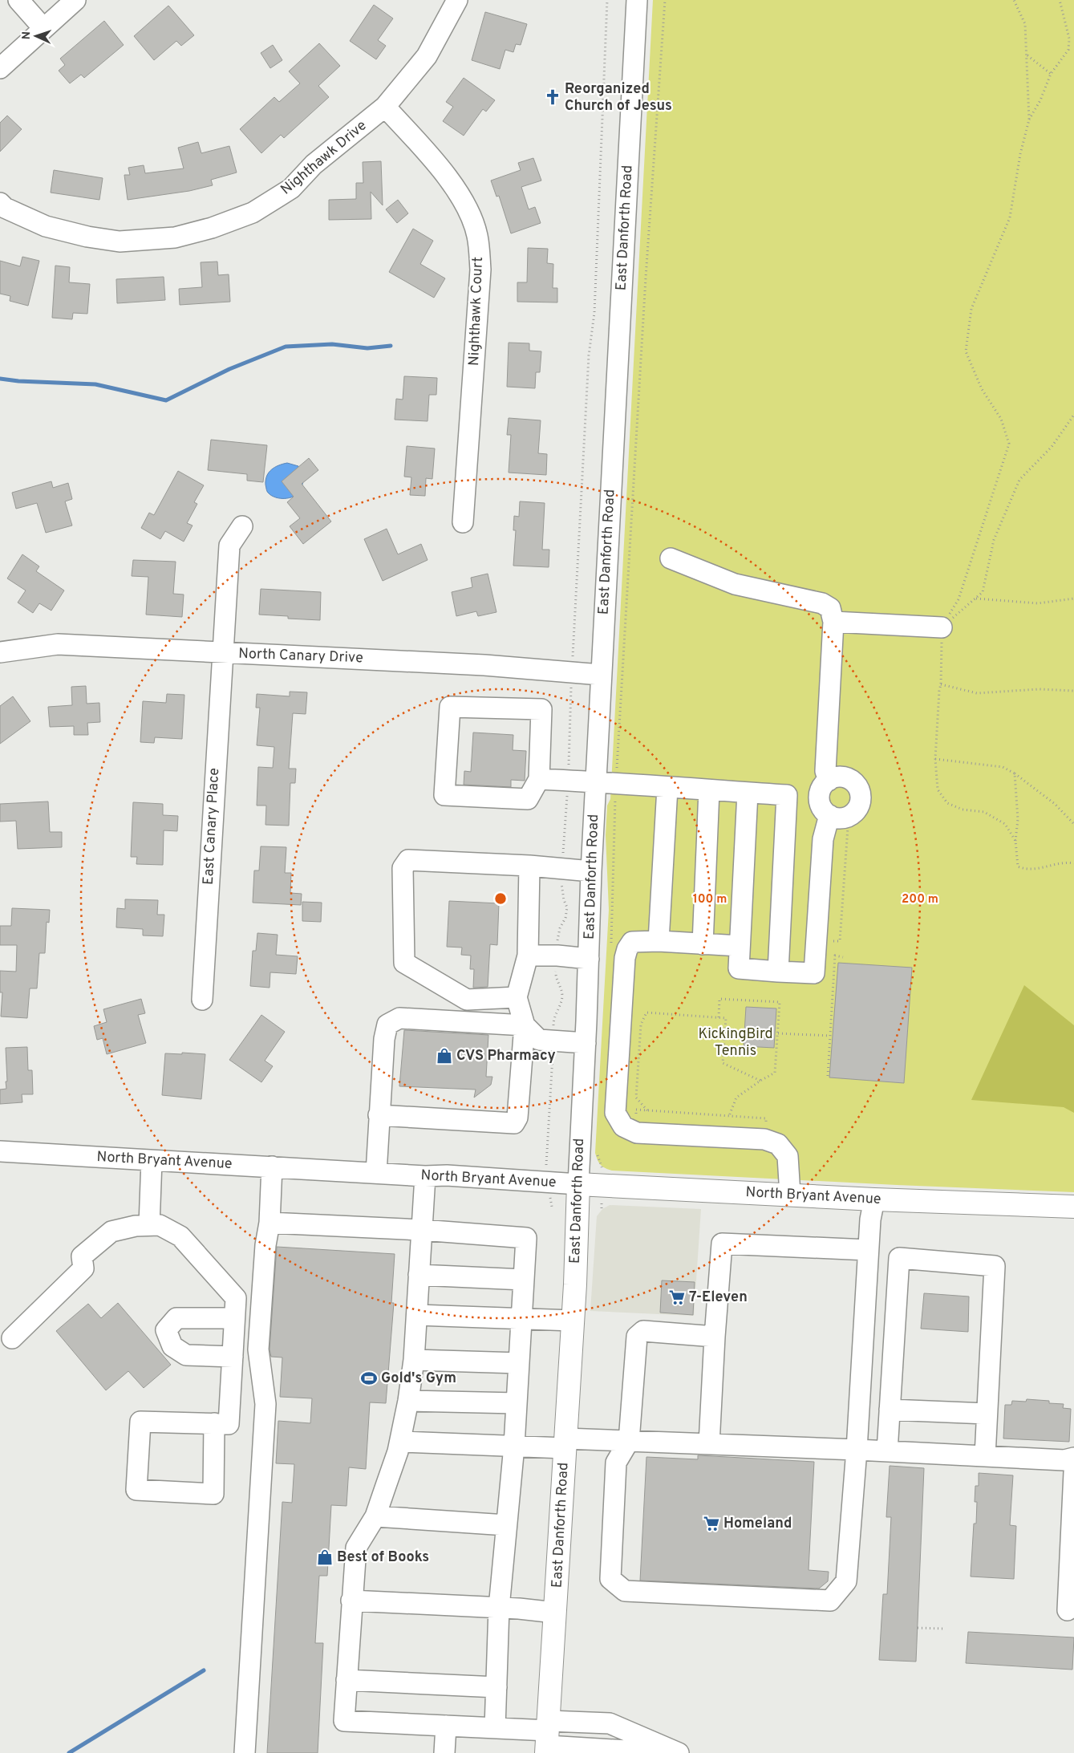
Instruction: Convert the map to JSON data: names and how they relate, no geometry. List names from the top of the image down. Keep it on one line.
{"streets":{"main road":["East Danforth Road","North Bryant Avenue"],"street":["Nighthawk Drive","Nighthawk Court","North Canary Drive","East Canary Place"]},"crossings":[["Nighthawk Drive","Nighthawk Court"],["East Danforth Road","North Canary Drive"],["East Danforth Road","North Bryant Avenue"],["North Canary Drive","East Canary Place"]],"parks":["KickingBird Tennis"],"places":{"church":["Reorganized Church of Jesus"],"shop":["CVS Pharmacy","Best of Books"],"supermarket":["7-Eleven","Homeland"],"sports":["Gold's Gym"]},"north":"left","rings":["100 m","200 m"]}
